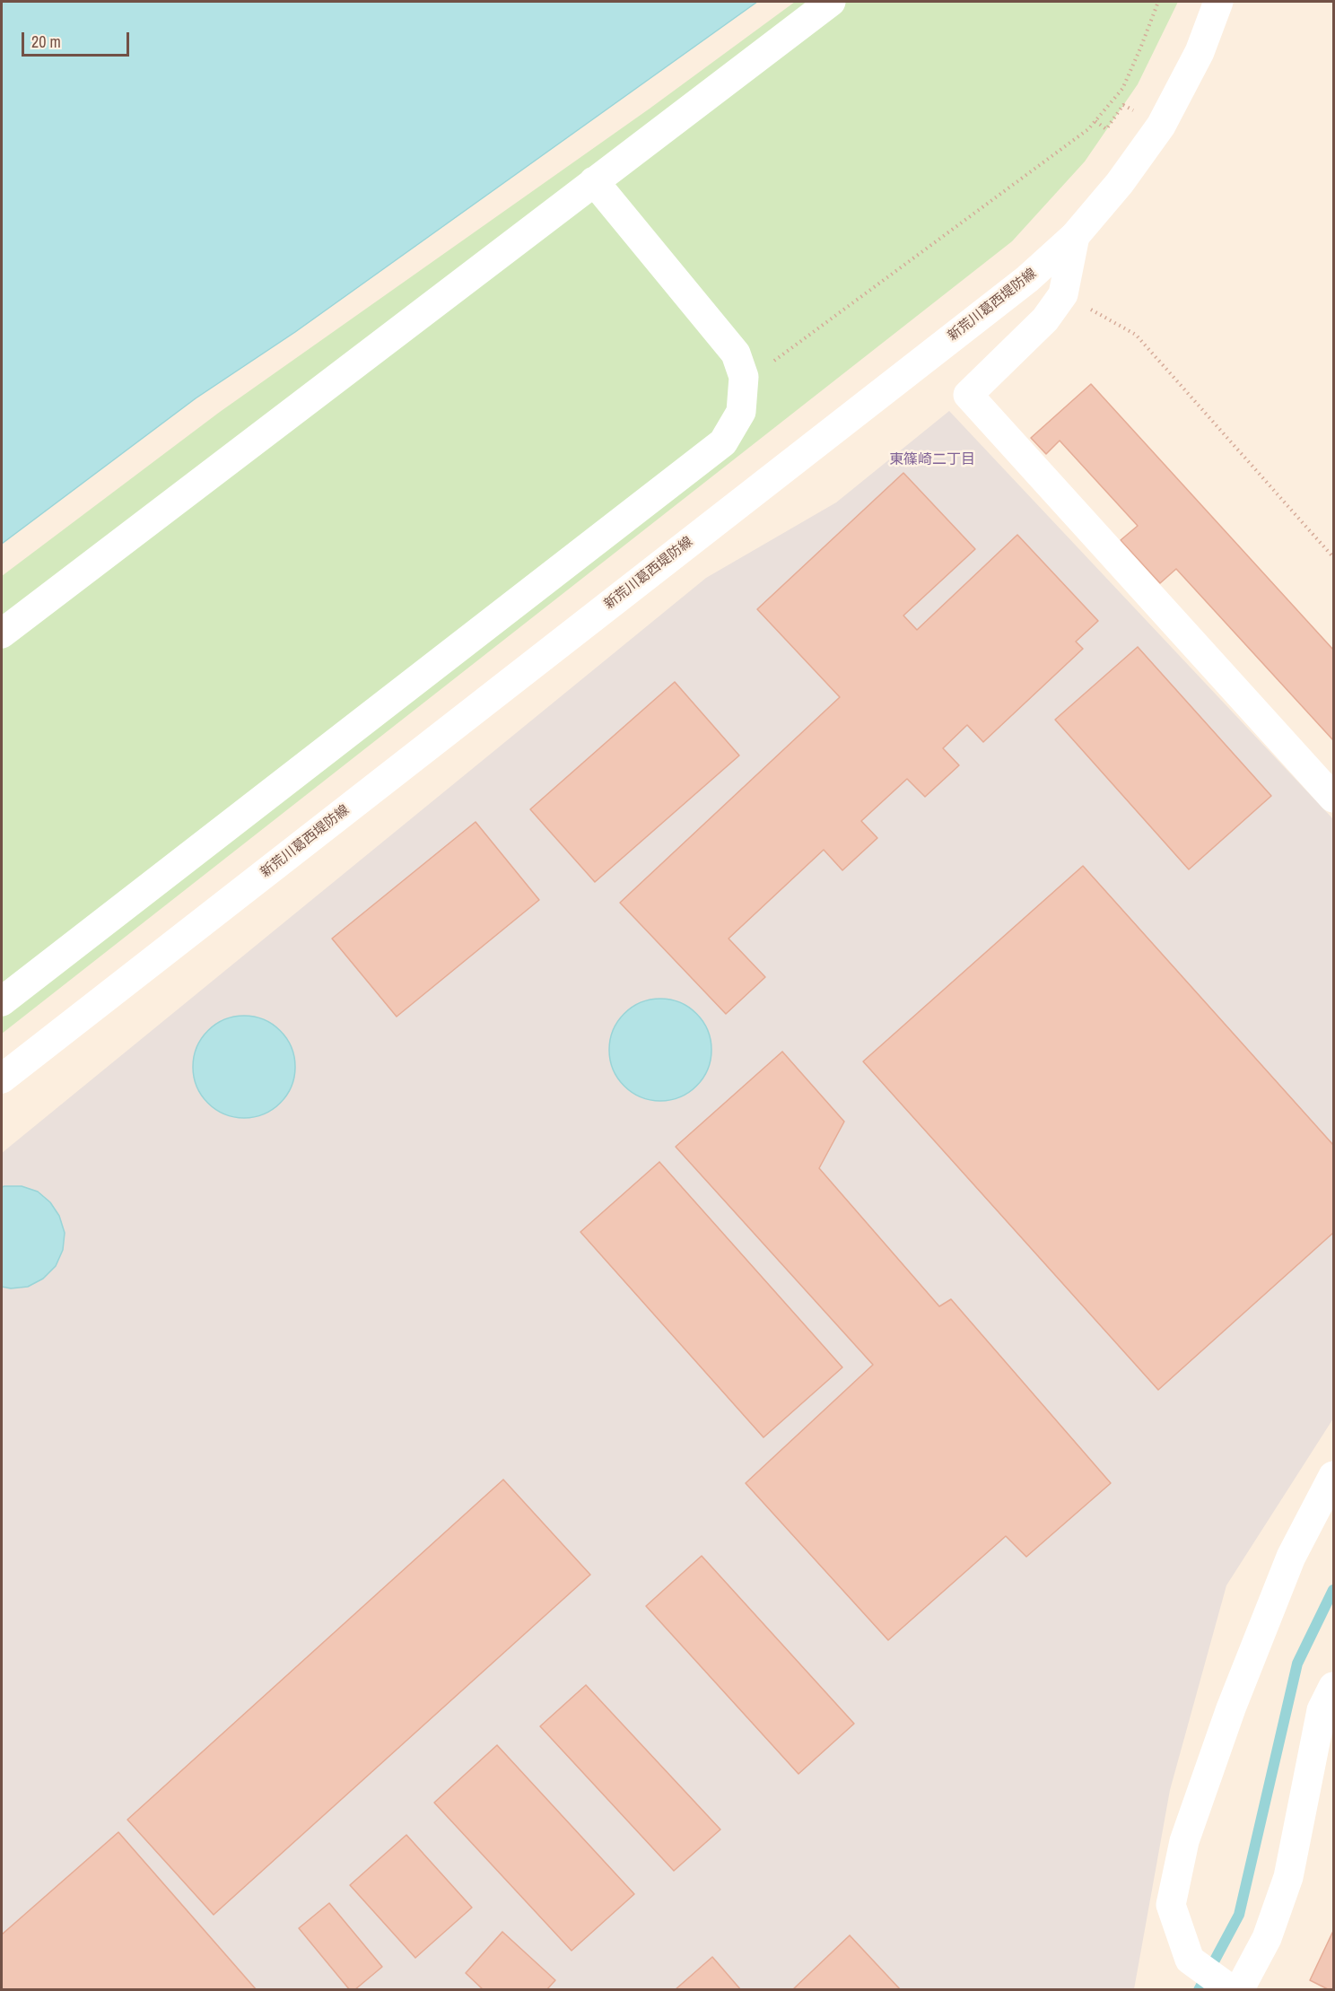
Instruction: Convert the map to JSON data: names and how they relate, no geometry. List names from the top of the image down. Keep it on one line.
{"streets":{"street":["新荒川葛西堤防線"]},"districts":["東篠崎二丁目"],"scale_bar":"20 m"}
